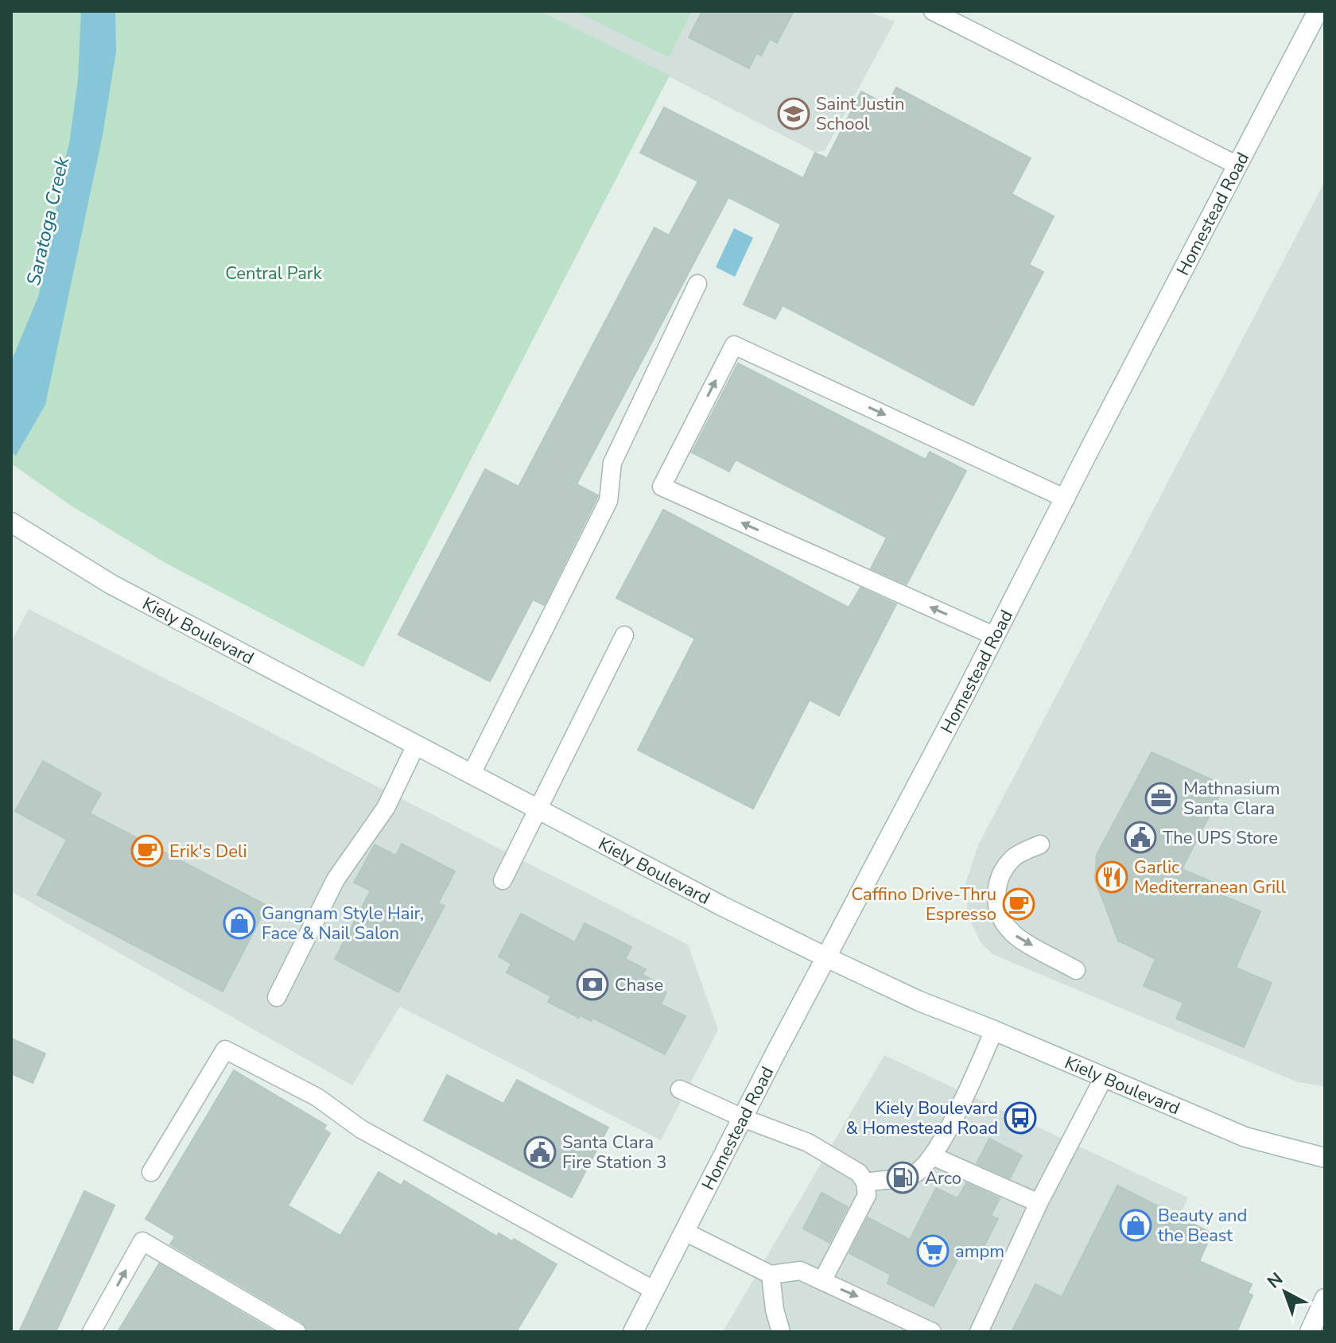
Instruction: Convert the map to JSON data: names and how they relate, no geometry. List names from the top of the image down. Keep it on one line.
{"streets":{"main road":["Homestead Road","Kiely Boulevard"]},"crossings":[["Homestead Road","Kiely Boulevard"]],"water":["Saratoga Creek"],"parks":["Central Park"],"places":{"school or university":["Saint Justin School"],"office":["Mathnasium Santa Clara"],"public building":["The UPS Store","Santa Clara Fire Station 3"],"cafe":["Erik's Deli","Caffino Drive-Thru Espresso"],"restaurant":["Garlic Mediterranean Grill"],"shop":["Gangnam Style Hair, Face & Nail Salon","Beauty and the Beast"],"bank":["Chase"],"bus stop":["Kiely Boulevard & Homestead Road"],"fuel station":["Arco"],"supermarket":["ampm"]},"north":"top left"}
